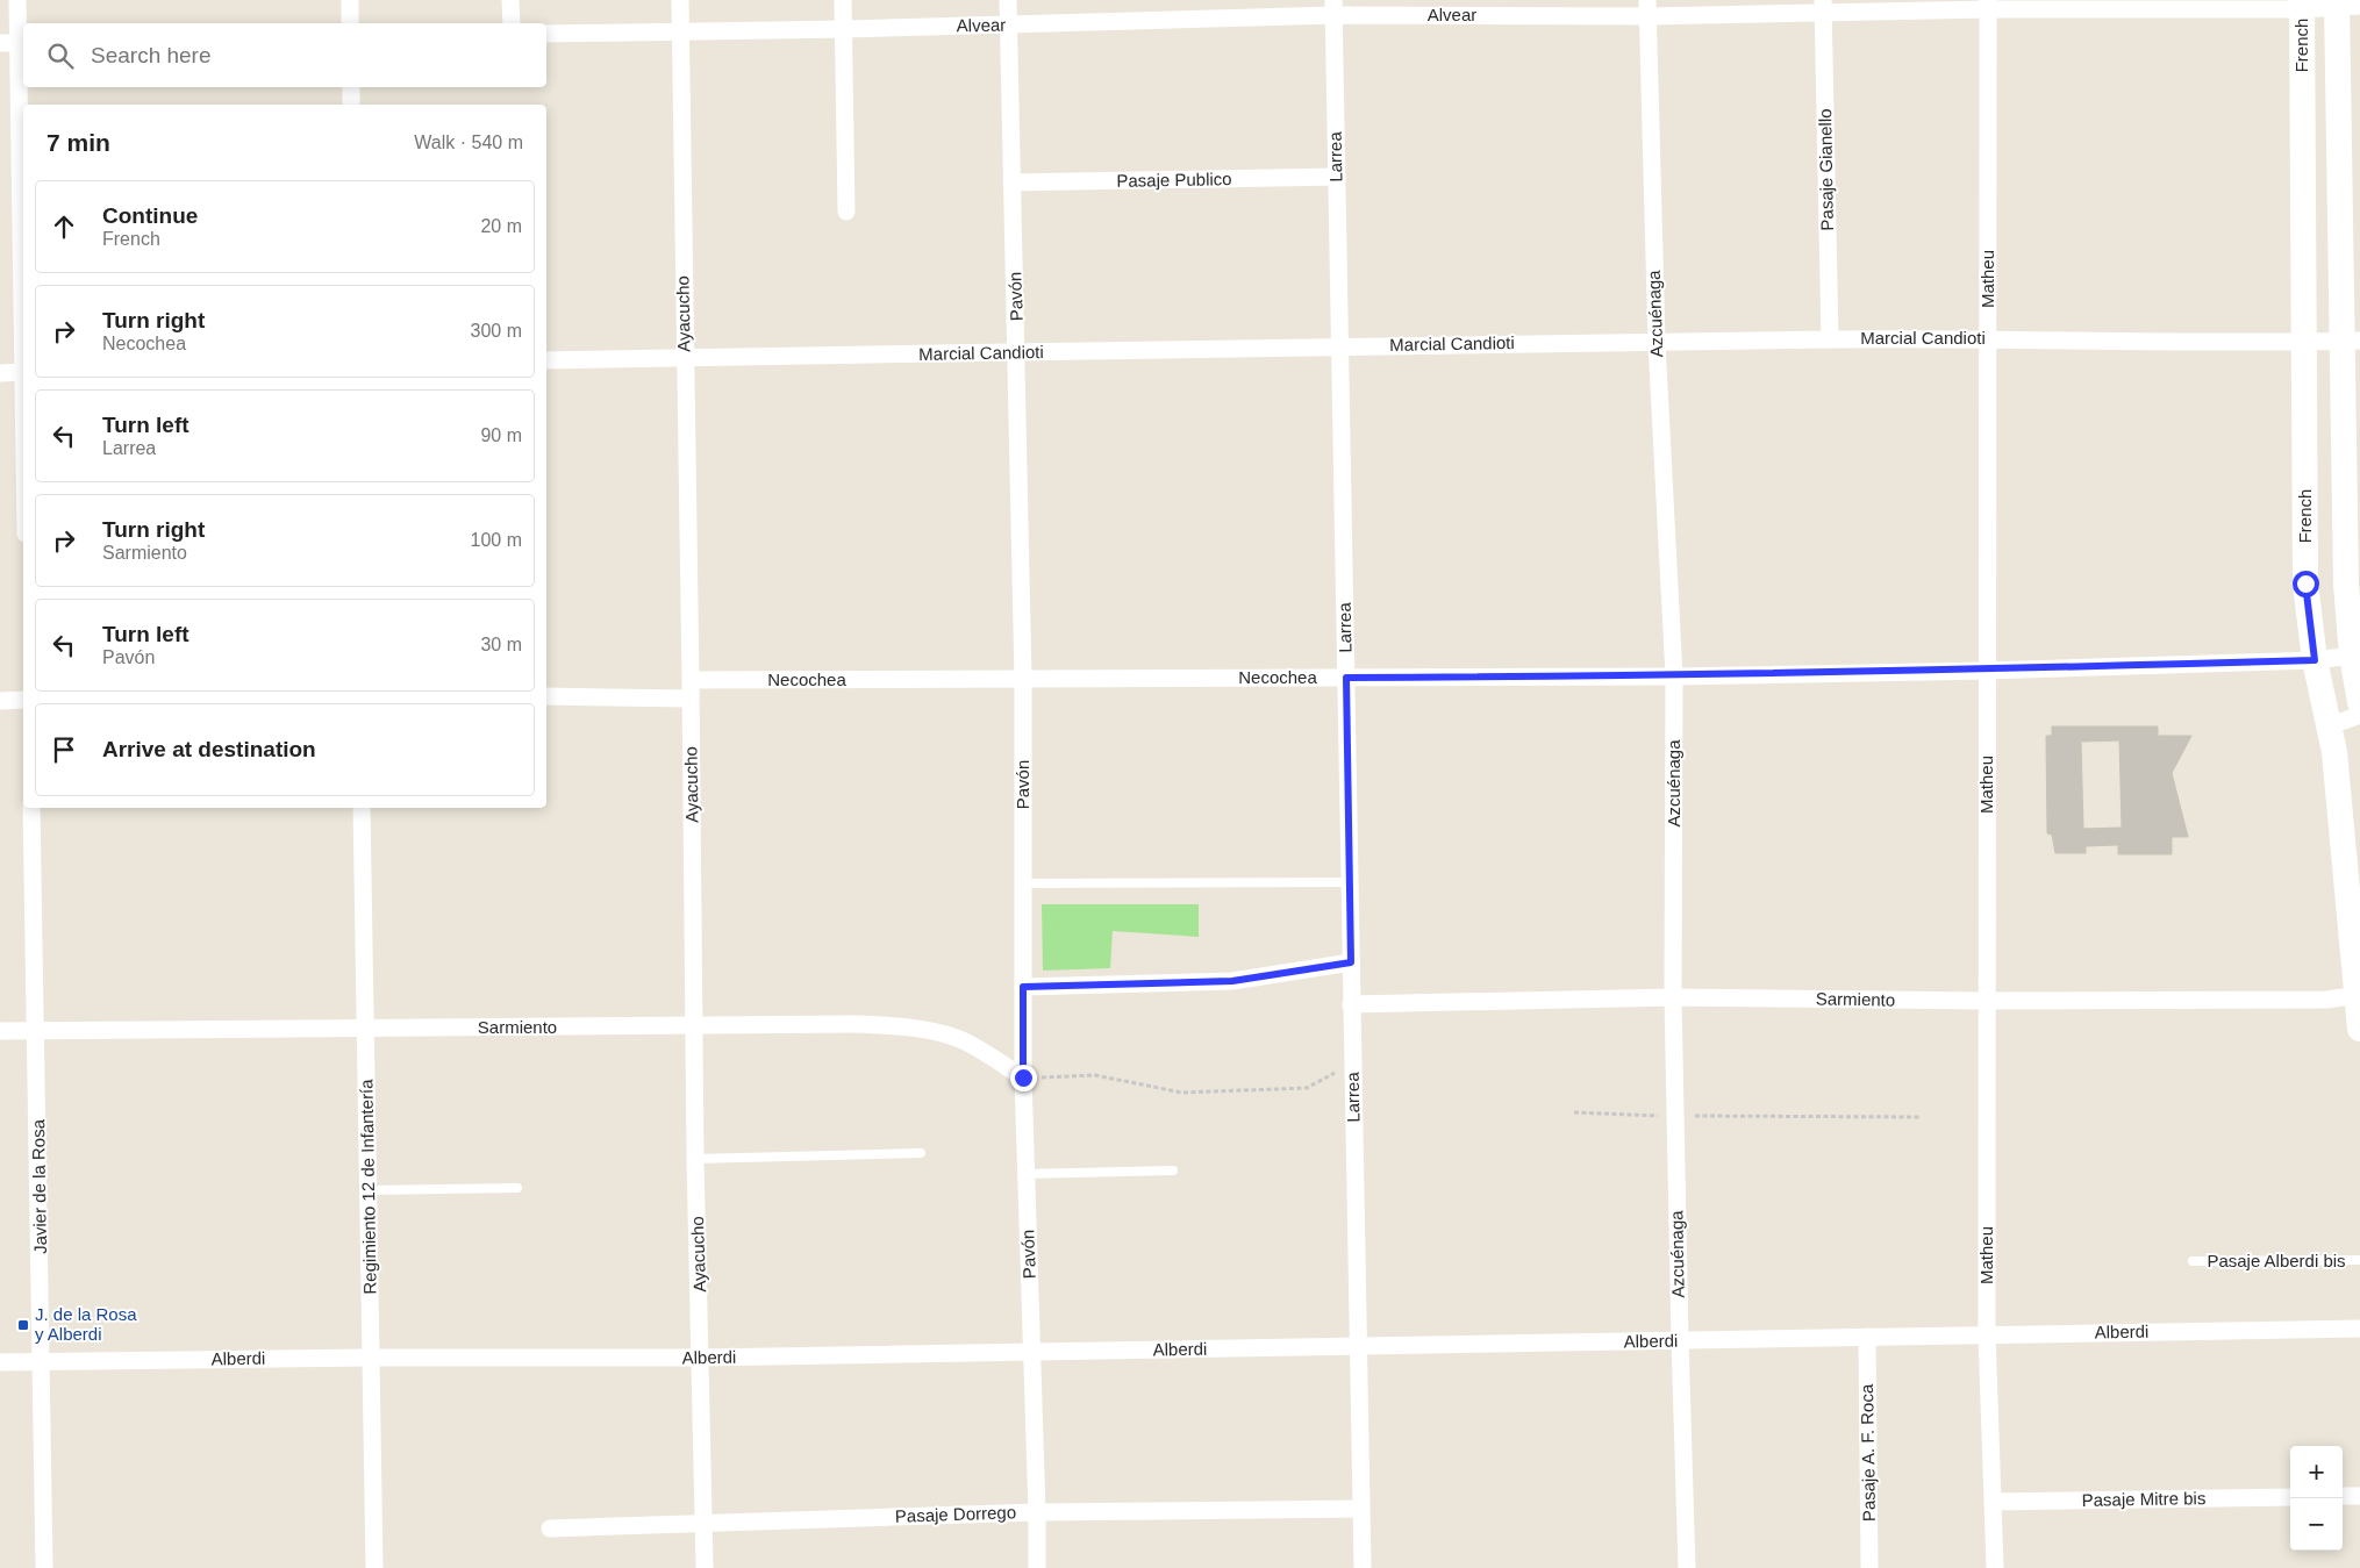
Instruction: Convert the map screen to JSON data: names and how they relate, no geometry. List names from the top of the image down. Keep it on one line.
{"streets":{"main road":["French"],"street":["Alvear","Larrea","Pasaje Gianello","Pasaje Publico","Matheu","Pavón","Ayacucho","Azcuénaga","Marcial Candioti","Necochea","Sarmiento","Javier de la Rosa","Regimiento 12 de Infantería","Alberdi","Pasaje A. F. Roca","Pasaje Mitre bis","Pasaje Dorrego"],"lane":["Pasaje Alberdi bis"]},"crossings":[["Alvear","French"],["Alvear","Larrea"],["Alvear","Pasaje Gianello"],["Alvear","Matheu"],["Alvear","Pavón"],["Alvear","Ayacucho"],["Alvear","Azcuénaga"],["French","Marcial Candioti"],["French","Necochea"],["French","Sarmiento"],["Larrea","Pasaje Publico"],["Larrea","Marcial Candioti"],["Larrea","Necochea"],["Larrea","Sarmiento"],["Larrea","Alberdi"],["Larrea","Pasaje Dorrego"],["Pasaje Gianello","Marcial Candioti"],["Pasaje Publico","Pavón"],["Matheu","Marcial Candioti"],["Matheu","Necochea"],["Matheu","Sarmiento"],["Matheu","Alberdi"],["Matheu","Pasaje Mitre bis"],["Pavón","Marcial Candioti"],["Pavón","Necochea"],["Pavón","Sarmiento"],["Pavón","Alberdi"],["Pavón","Pasaje Dorrego"],["Ayacucho","Marcial Candioti"],["Ayacucho","Necochea"],["Ayacucho","Sarmiento"],["Ayacucho","Alberdi"],["Ayacucho","Pasaje Dorrego"],["Azcuénaga","Marcial Candioti"],["Azcuénaga","Necochea"],["Azcuénaga","Sarmiento"],["Azcuénaga","Alberdi"],["Sarmiento","Javier de la Rosa"],["Sarmiento","Regimiento 12 de Infantería"],["Javier de la Rosa","Alberdi"],["Regimiento 12 de Infantería","Alberdi"],["Alberdi","Pasaje A. F. Roca"]],"places":{"transit":["J. de la Rosa y Alberdi"]},"page":{"search":"Search here","heading":["7 min","Walk · 540 m"],"list":[["Continue","French","20 m"],["Turn right","Necochea","300 m"],["Turn left","Larrea","90 m"],["Turn right","Sarmiento","100 m"],["Turn left","Pavón","30 m"],"Arrive at destination"],"map_buttons":["+","−"]}}
